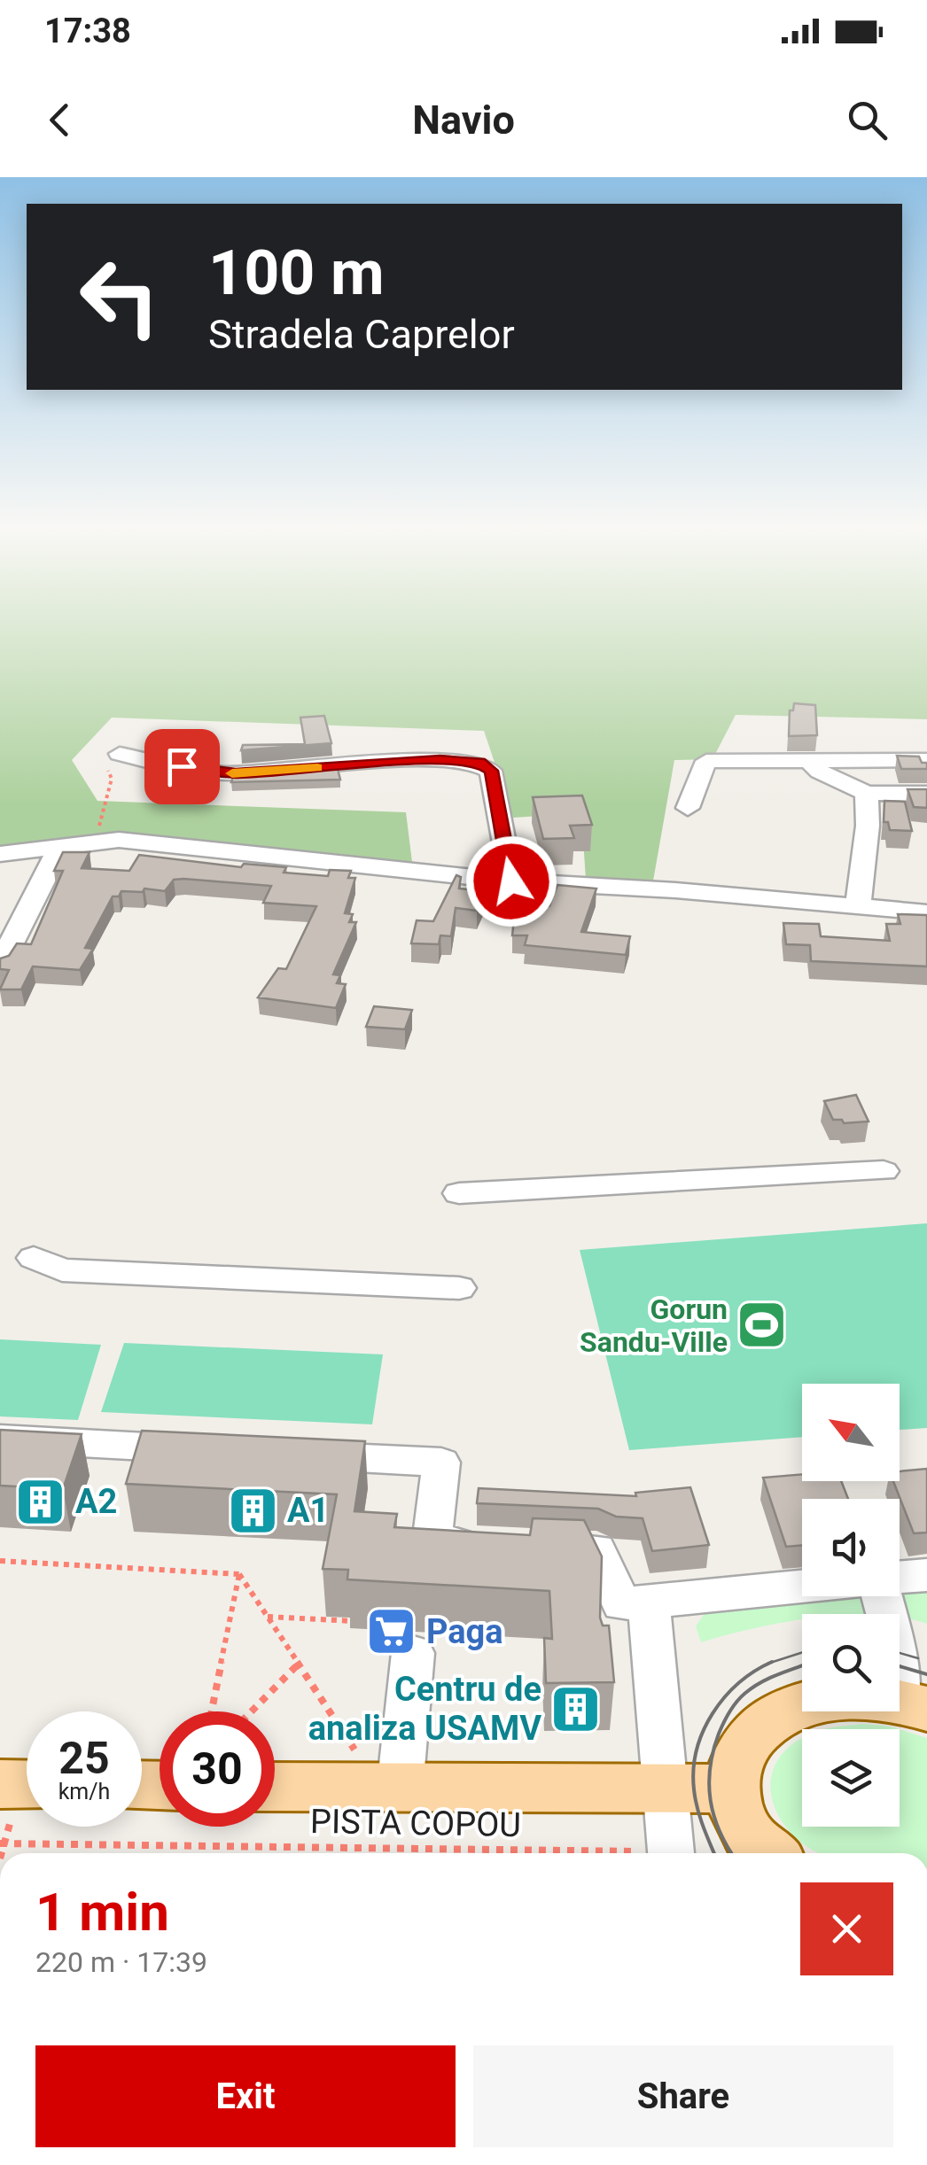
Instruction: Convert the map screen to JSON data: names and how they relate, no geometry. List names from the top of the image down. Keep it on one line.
{"streets":{"path":["PISTA COPOU"]},"places":{"sports":["Gorun Sandu-Ville"],"building":["A2","A1","Centru de analiza USAMV"],"supermarket":["Paga"]},"north":"top left","page":{"status":"17:38","header":"Navio","turn":["100 m","Stradela Caprelor"],"speed":"25 km/h","limit":"30","heading":["1 min","220 m · 17:39"],"buttons":["Exit","Share"]}}
